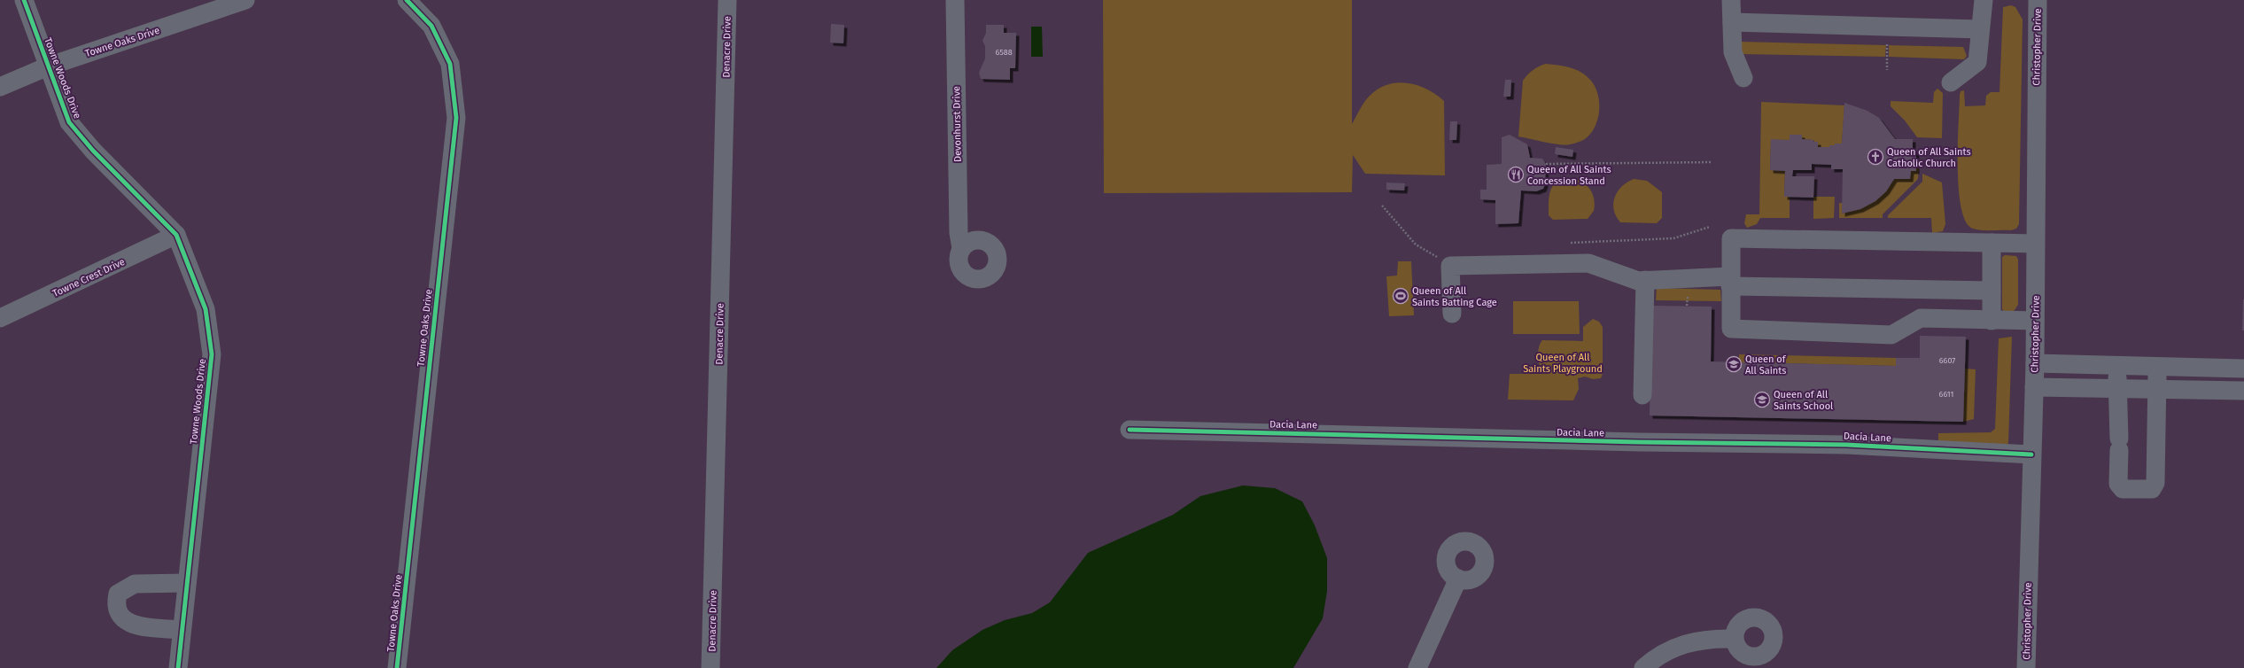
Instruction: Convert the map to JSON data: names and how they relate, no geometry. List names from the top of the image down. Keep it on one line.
{"streets":{"street":["Towne Oaks Drive","Denacre Drive","Christopher Drive","Towne Woods Drive","Devonhurst Drive","Towne Crest Drive","Dacia Lane"]},"crossings":[["Towne Oaks Drive","Towne Woods Drive"],["Christopher Drive","Dacia Lane"],["Towne Woods Drive","Towne Crest Drive"]],"parks":["Queen of All Saints Playground"],"places":{"church":["Queen of All Saints Catholic Church"],"restaurant":["Queen of All Saints Concession Stand"],"sports":["Queen of All Saints Batting Cage"],"school or university":["Queen of All Saints","Queen of All Saints School"]},"house_numbers":["6588","6607","6611"]}
